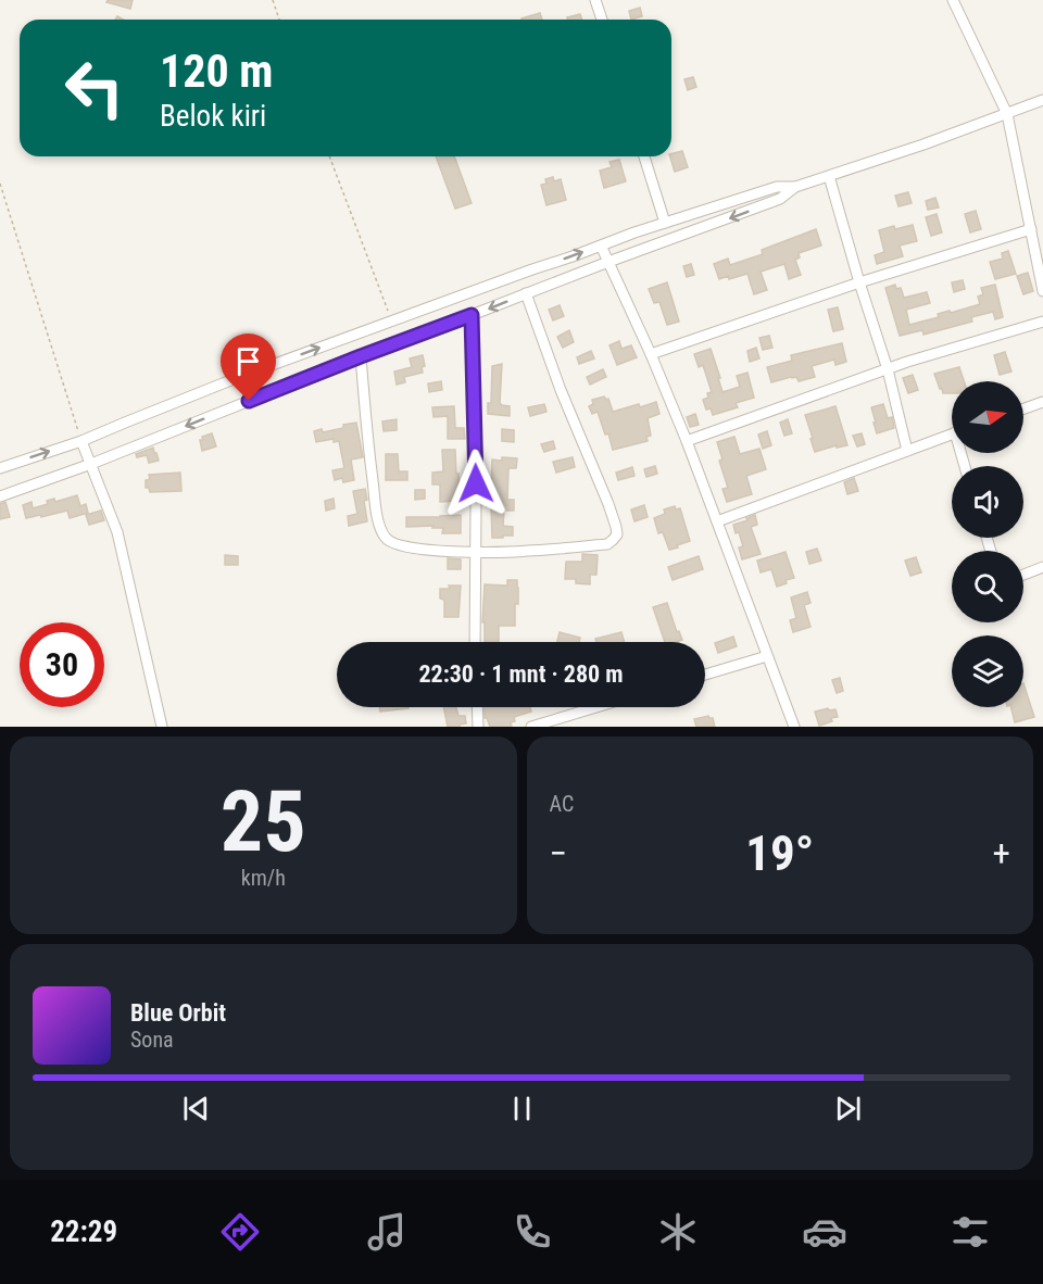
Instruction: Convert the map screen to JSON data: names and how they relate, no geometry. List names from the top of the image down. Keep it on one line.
{"north":"right","page":{"turn":["120 m","Belok kiri"],"limit":"30","trip":"22:30 · 1 mnt · 280 m","tile":[["25","km/h"],"AC"],"heat":["−","19°","+"],"song":["Blue Orbit","Sona"],"tabs":"22:29"}}
